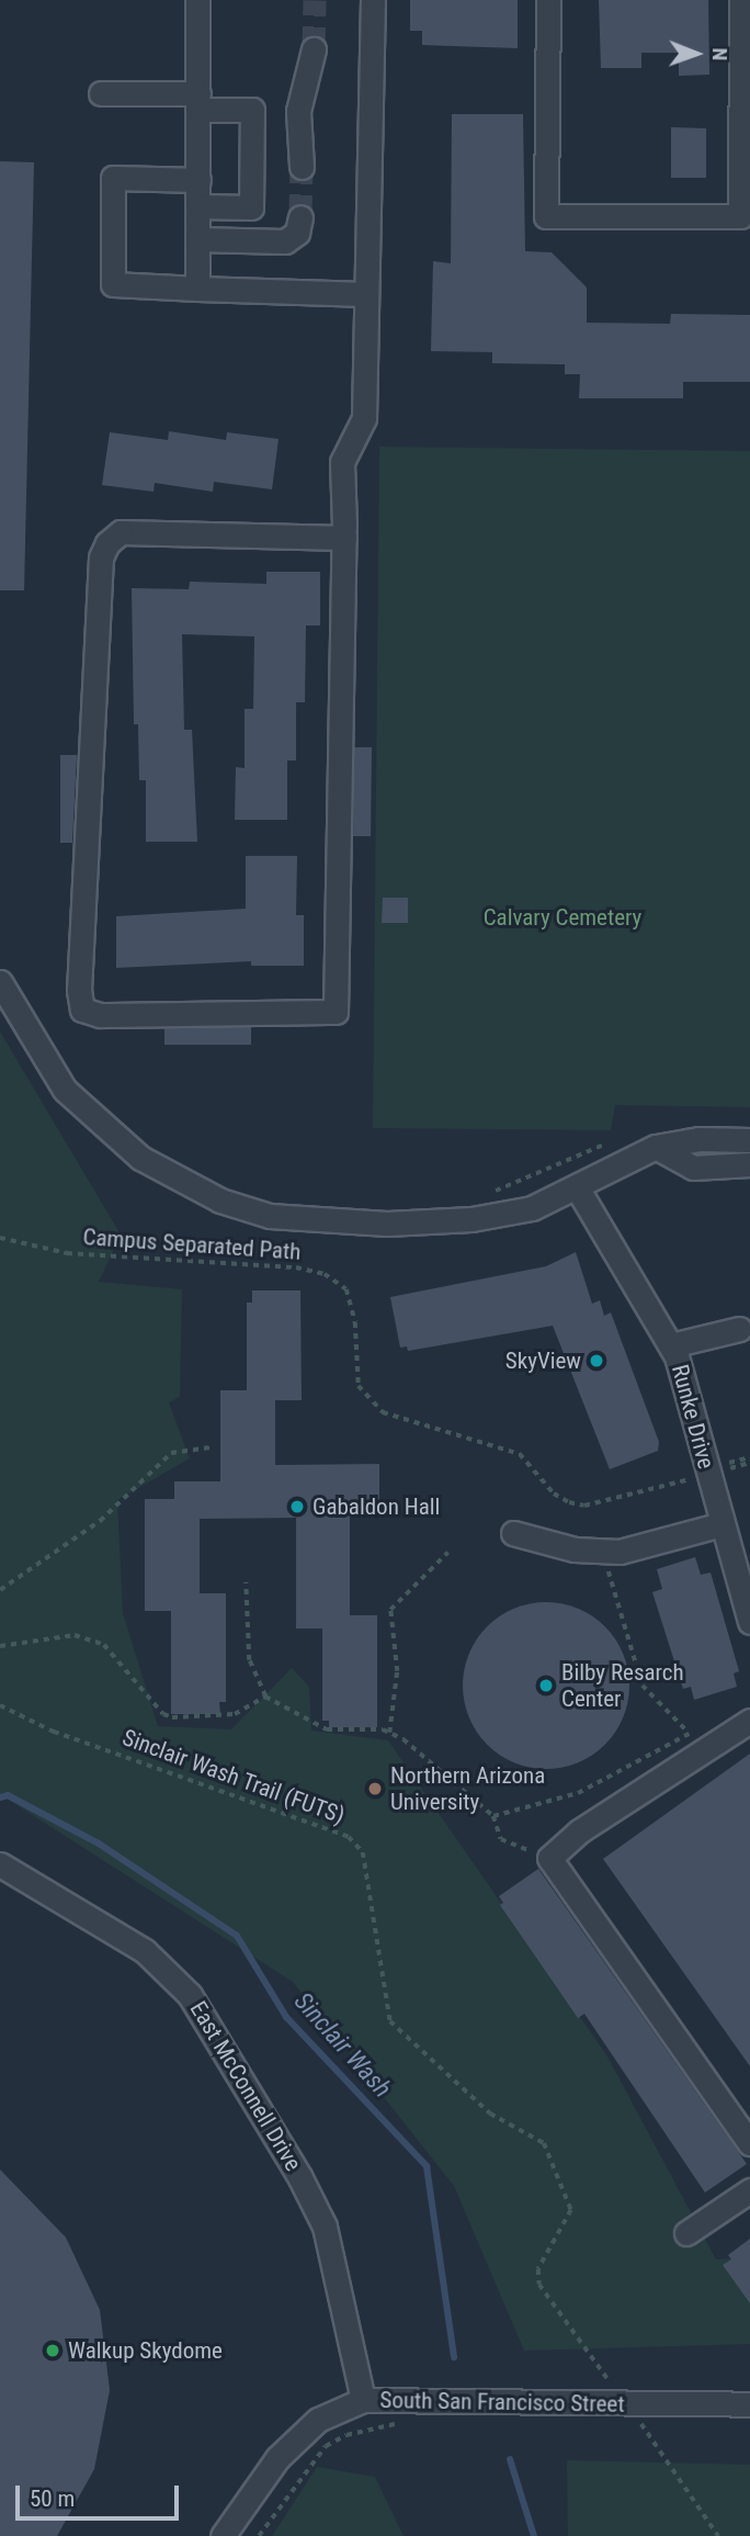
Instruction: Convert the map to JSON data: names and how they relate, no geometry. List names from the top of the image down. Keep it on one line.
{"streets":{"street":["Runke Drive","East McConnell Drive","South San Francisco Street"],"path":["Campus Separated Path","Sinclair Wash Trail (FUTS)"]},"crossings":[["Campus Separated Path","Runke Drive"],["Sinclair Wash Trail (FUTS)","South San Francisco Street"],["East McConnell Drive","South San Francisco Street"]],"water":["Sinclair Wash"],"parks":["Calvary Cemetery"],"places":["SkyView","Gabaldon Hall","Bilby Resarch Center","Northern Arizona University","Walkup Skydome"],"scale_bar":"50 m","north":"right"}
